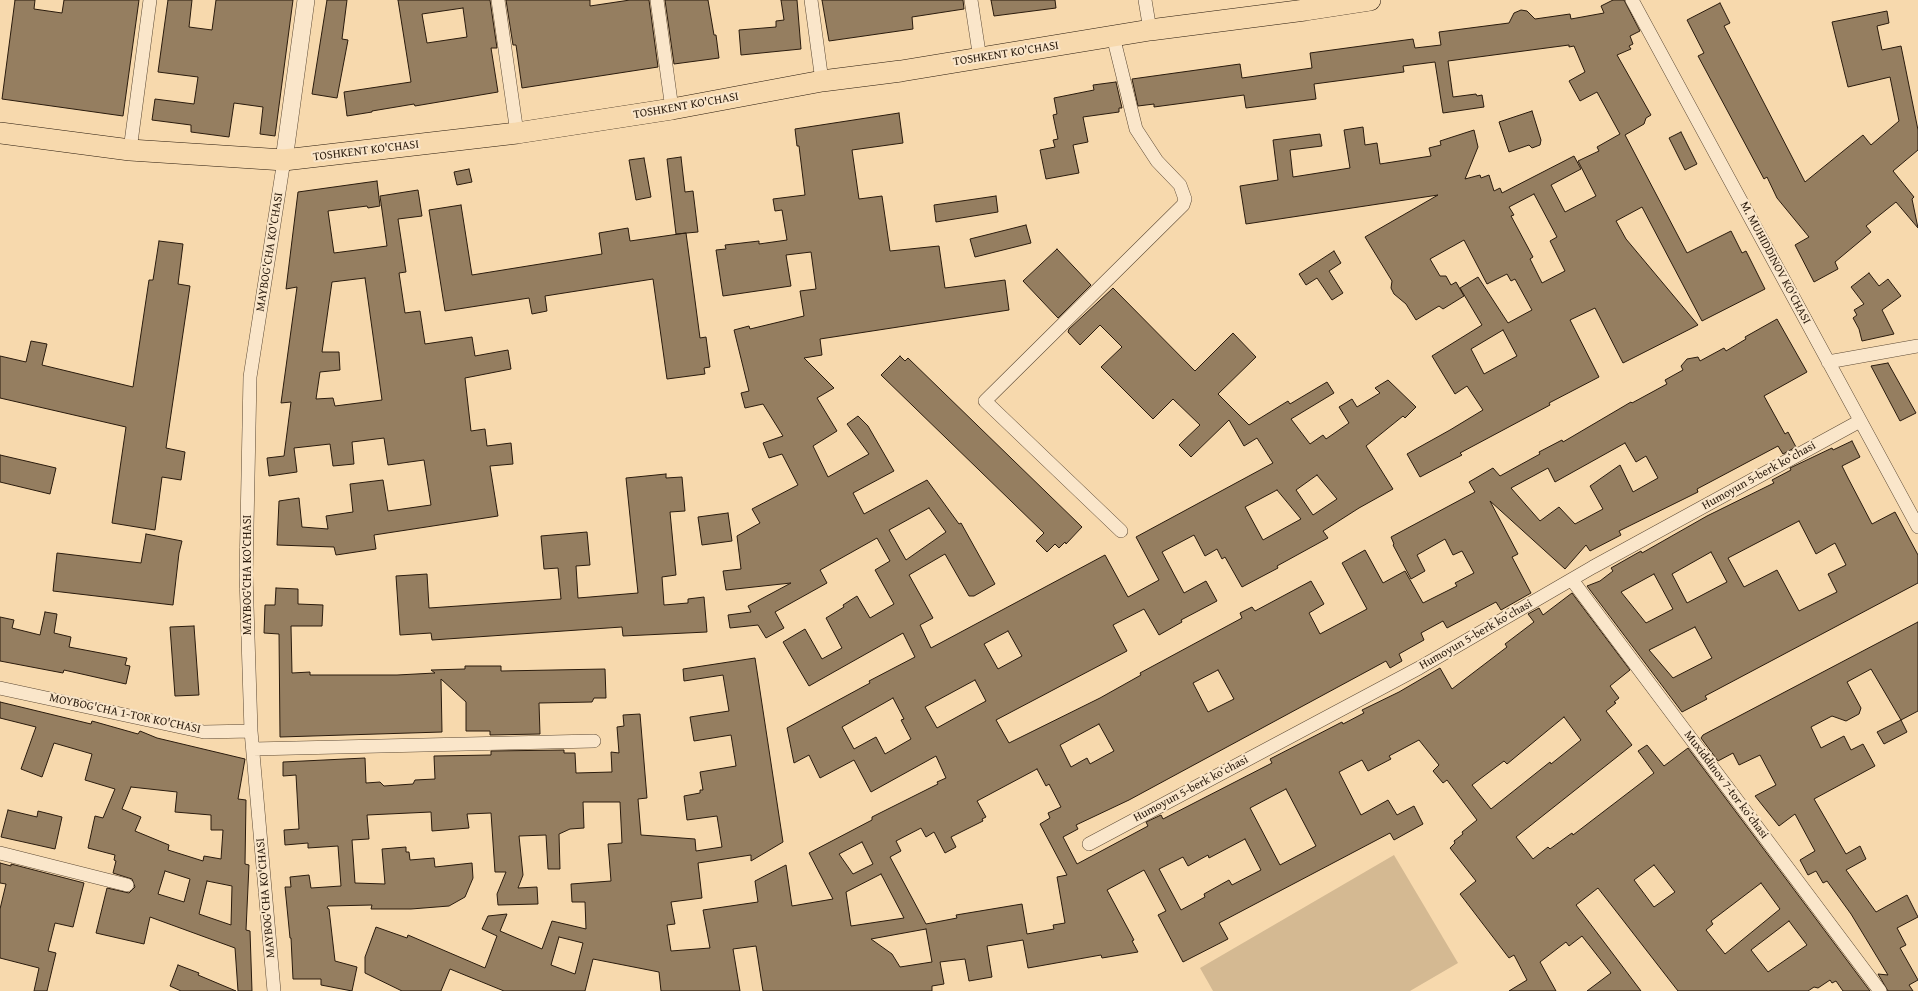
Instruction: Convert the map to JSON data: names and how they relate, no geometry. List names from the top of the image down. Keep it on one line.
{"streets":{"main road":["TOSHKENT KO'CHASI"],"street":["MAYBOG'CHA KO'CHASI","M. MUHIDDINOV KO'CHASI","Humoyun 5-berk koʻchasi","MOYBOG'CHA 1-TOR KO'CHASI","Muxiddinov 7-tor koʻchasi"]},"crossings":[["TOSHKENT KO'CHASI","MAYBOG'CHA KO'CHASI"],["MAYBOG'CHA KO'CHASI","MOYBOG'CHA 1-TOR KO'CHASI"],["M. MUHIDDINOV KO'CHASI","Humoyun 5-berk koʻchasi"],["Humoyun 5-berk koʻchasi","Muxiddinov 7-tor koʻchasi"]]}
